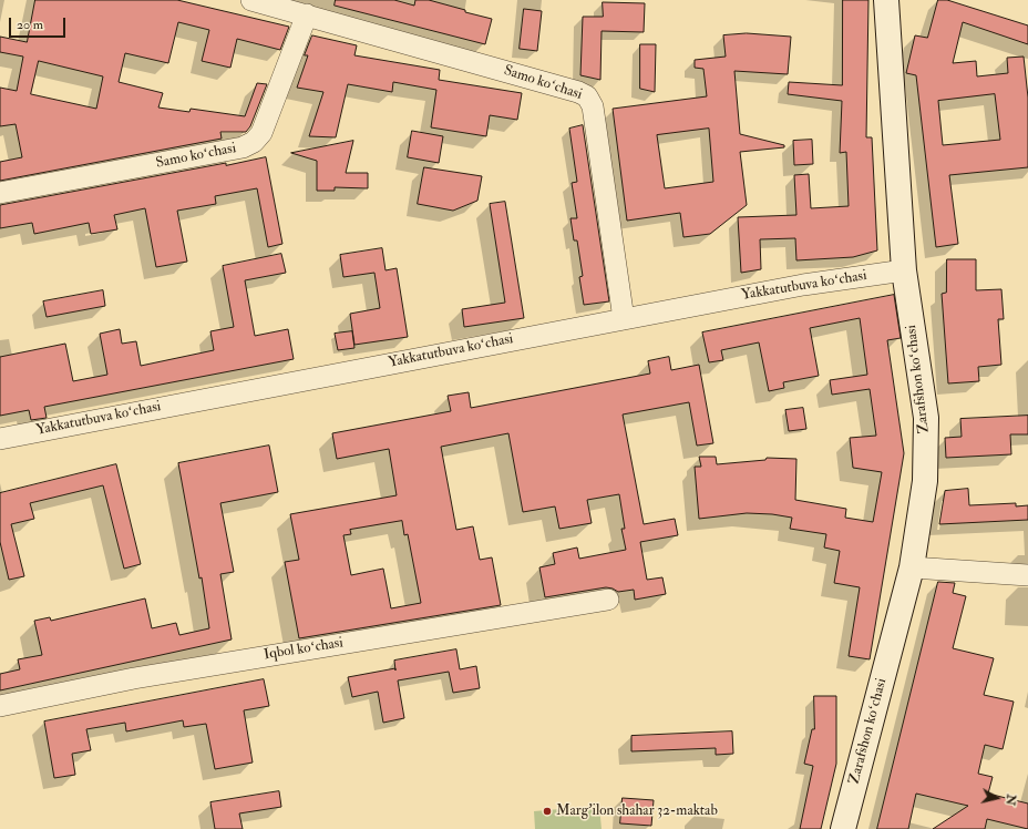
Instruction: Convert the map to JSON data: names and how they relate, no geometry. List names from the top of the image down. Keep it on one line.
{"streets":{"main road":["Zarafshon koʻchasi"],"street":["Samo koʻchasi","Yakkatutbuva koʻchasi","Iqbol koʻchasi"]},"crossings":[["Samo koʻchasi","Yakkatutbuva koʻchasi"],["Yakkatutbuva koʻchasi","Zarafshon koʻchasi"]],"places":["Marg'ilon shahar 32-maktab"],"scale_bar":"20 m","north":"right"}
